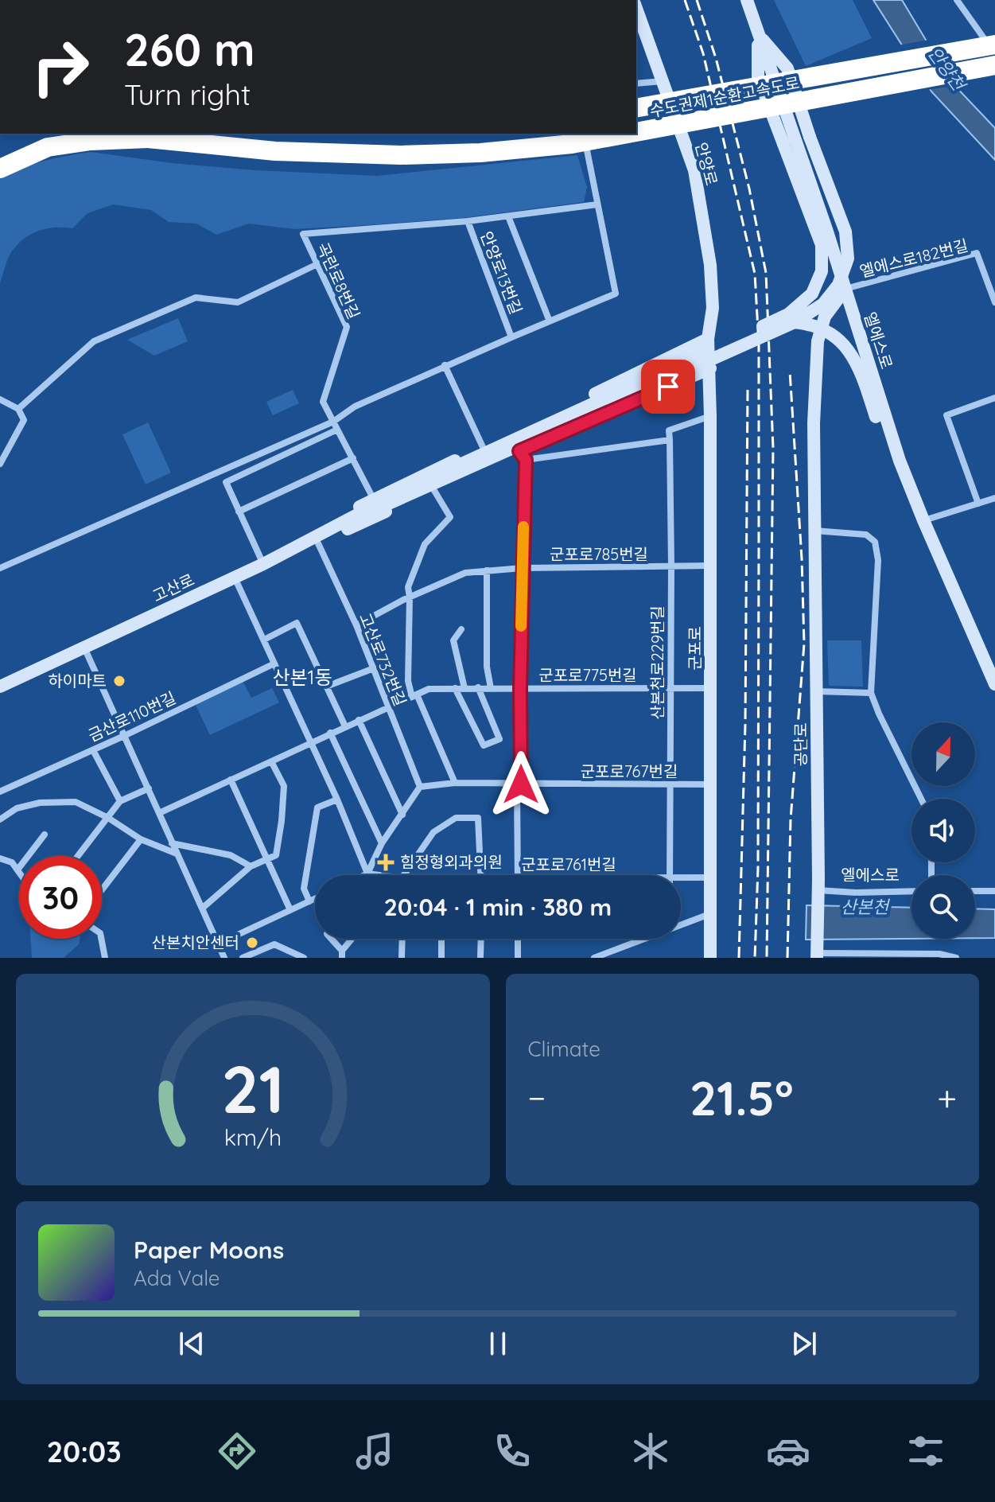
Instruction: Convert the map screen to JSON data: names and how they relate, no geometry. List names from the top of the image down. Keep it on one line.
{"streets":{"highway":["수도권제1순환고속도로"],"street":["안양로","엘에스로182번길","안양로13번길","곡란로8번길","엘에스로","군포로785번길","고산로","군포로","고산로732번길","산본천로229번길","군포로775번길","금산로110번길","공단로","군포로767번길","군포로761번길"]},"crossings":[["안양로","군포로"],["엘에스로182번길","엘에스로"],["엘에스로182번길","공단로"],["안양로13번길","곡란로8번길"],["엘에스로","공단로"],["군포로785번길","군포로"],["군포로785번길","고산로732번길"],["군포로785번길","산본천로229번길"],["군포로","군포로775번길"],["군포로","군포로767번길"],["군포로","군포로761번길"],["고산로732번길","군포로775번길"],["고산로732번길","군포로767번길"],["산본천로229번길","군포로775번길"],["산본천로229번길","군포로767번길"]],"districts":["산본1동"],"water":["안양천","산본천"],"places":{"other":["하이마트","산본치안센터"],"health":["힘정형외과의원"]},"north":"top","page":{"turn":["260 m","Turn right"],"limit":"30","trip":"20:04 · 1 min · 380 m","tile":"Climate","heat":["−","21.5°","+"],"song":["Paper Moons","Ada Vale"],"tabs":"20:03","gauge":["21","km/h"]}}
